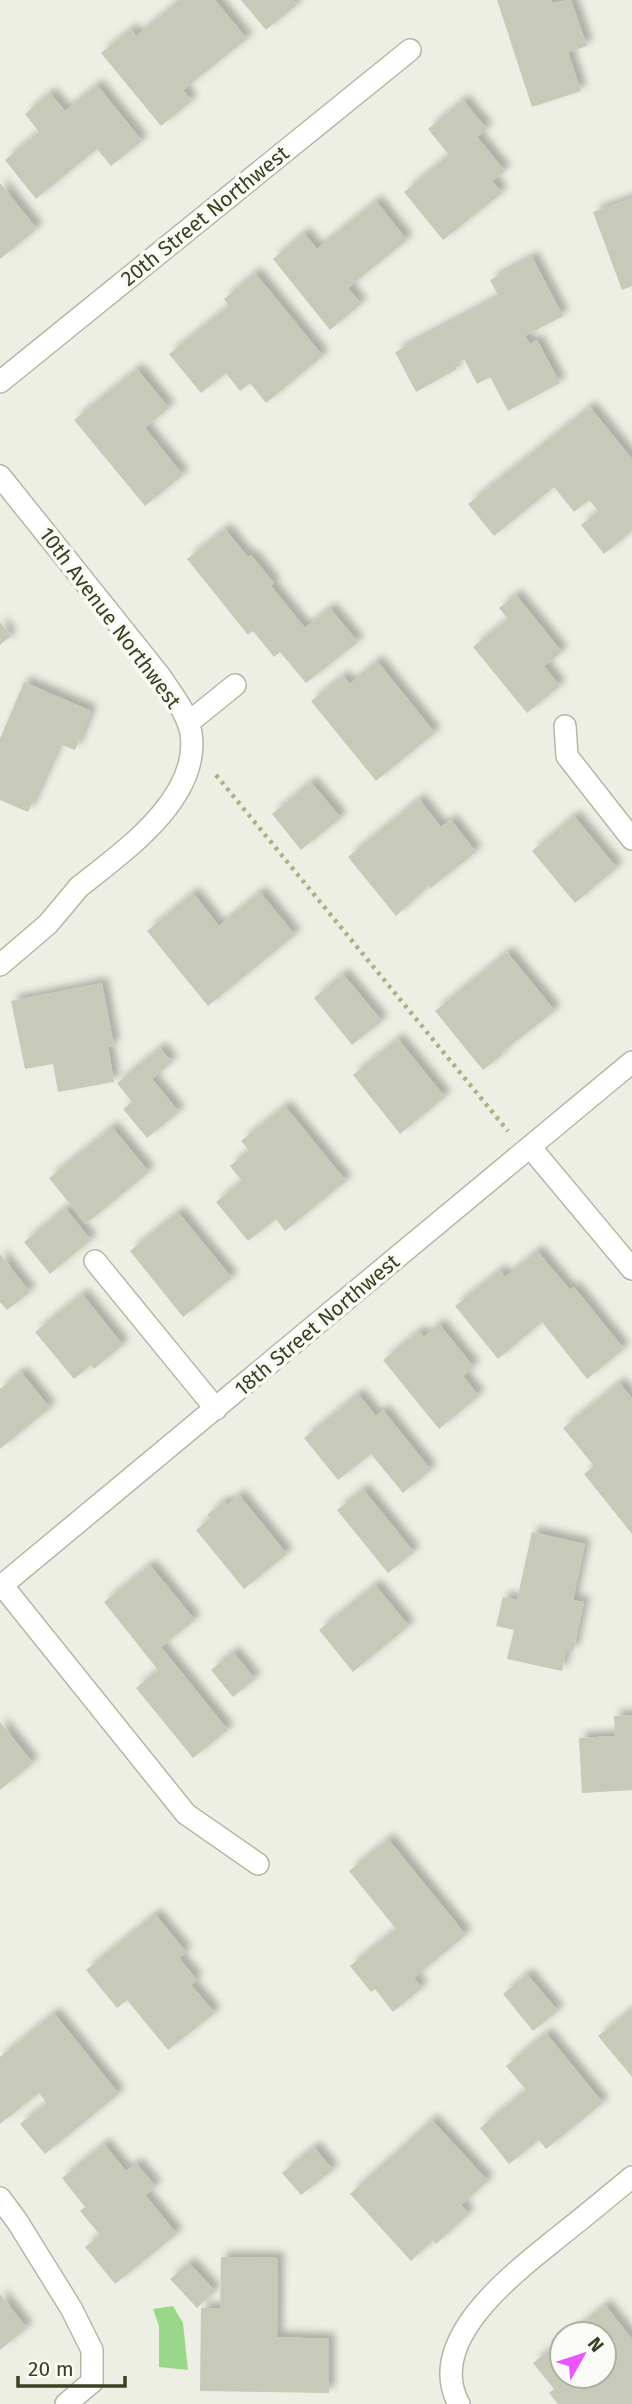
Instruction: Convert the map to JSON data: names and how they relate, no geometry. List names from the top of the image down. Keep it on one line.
{"streets":{"street":["20th Street Northwest","10th Avenue Northwest","18th Street Northwest"]},"scale_bar":"20 m","north":"top right"}
